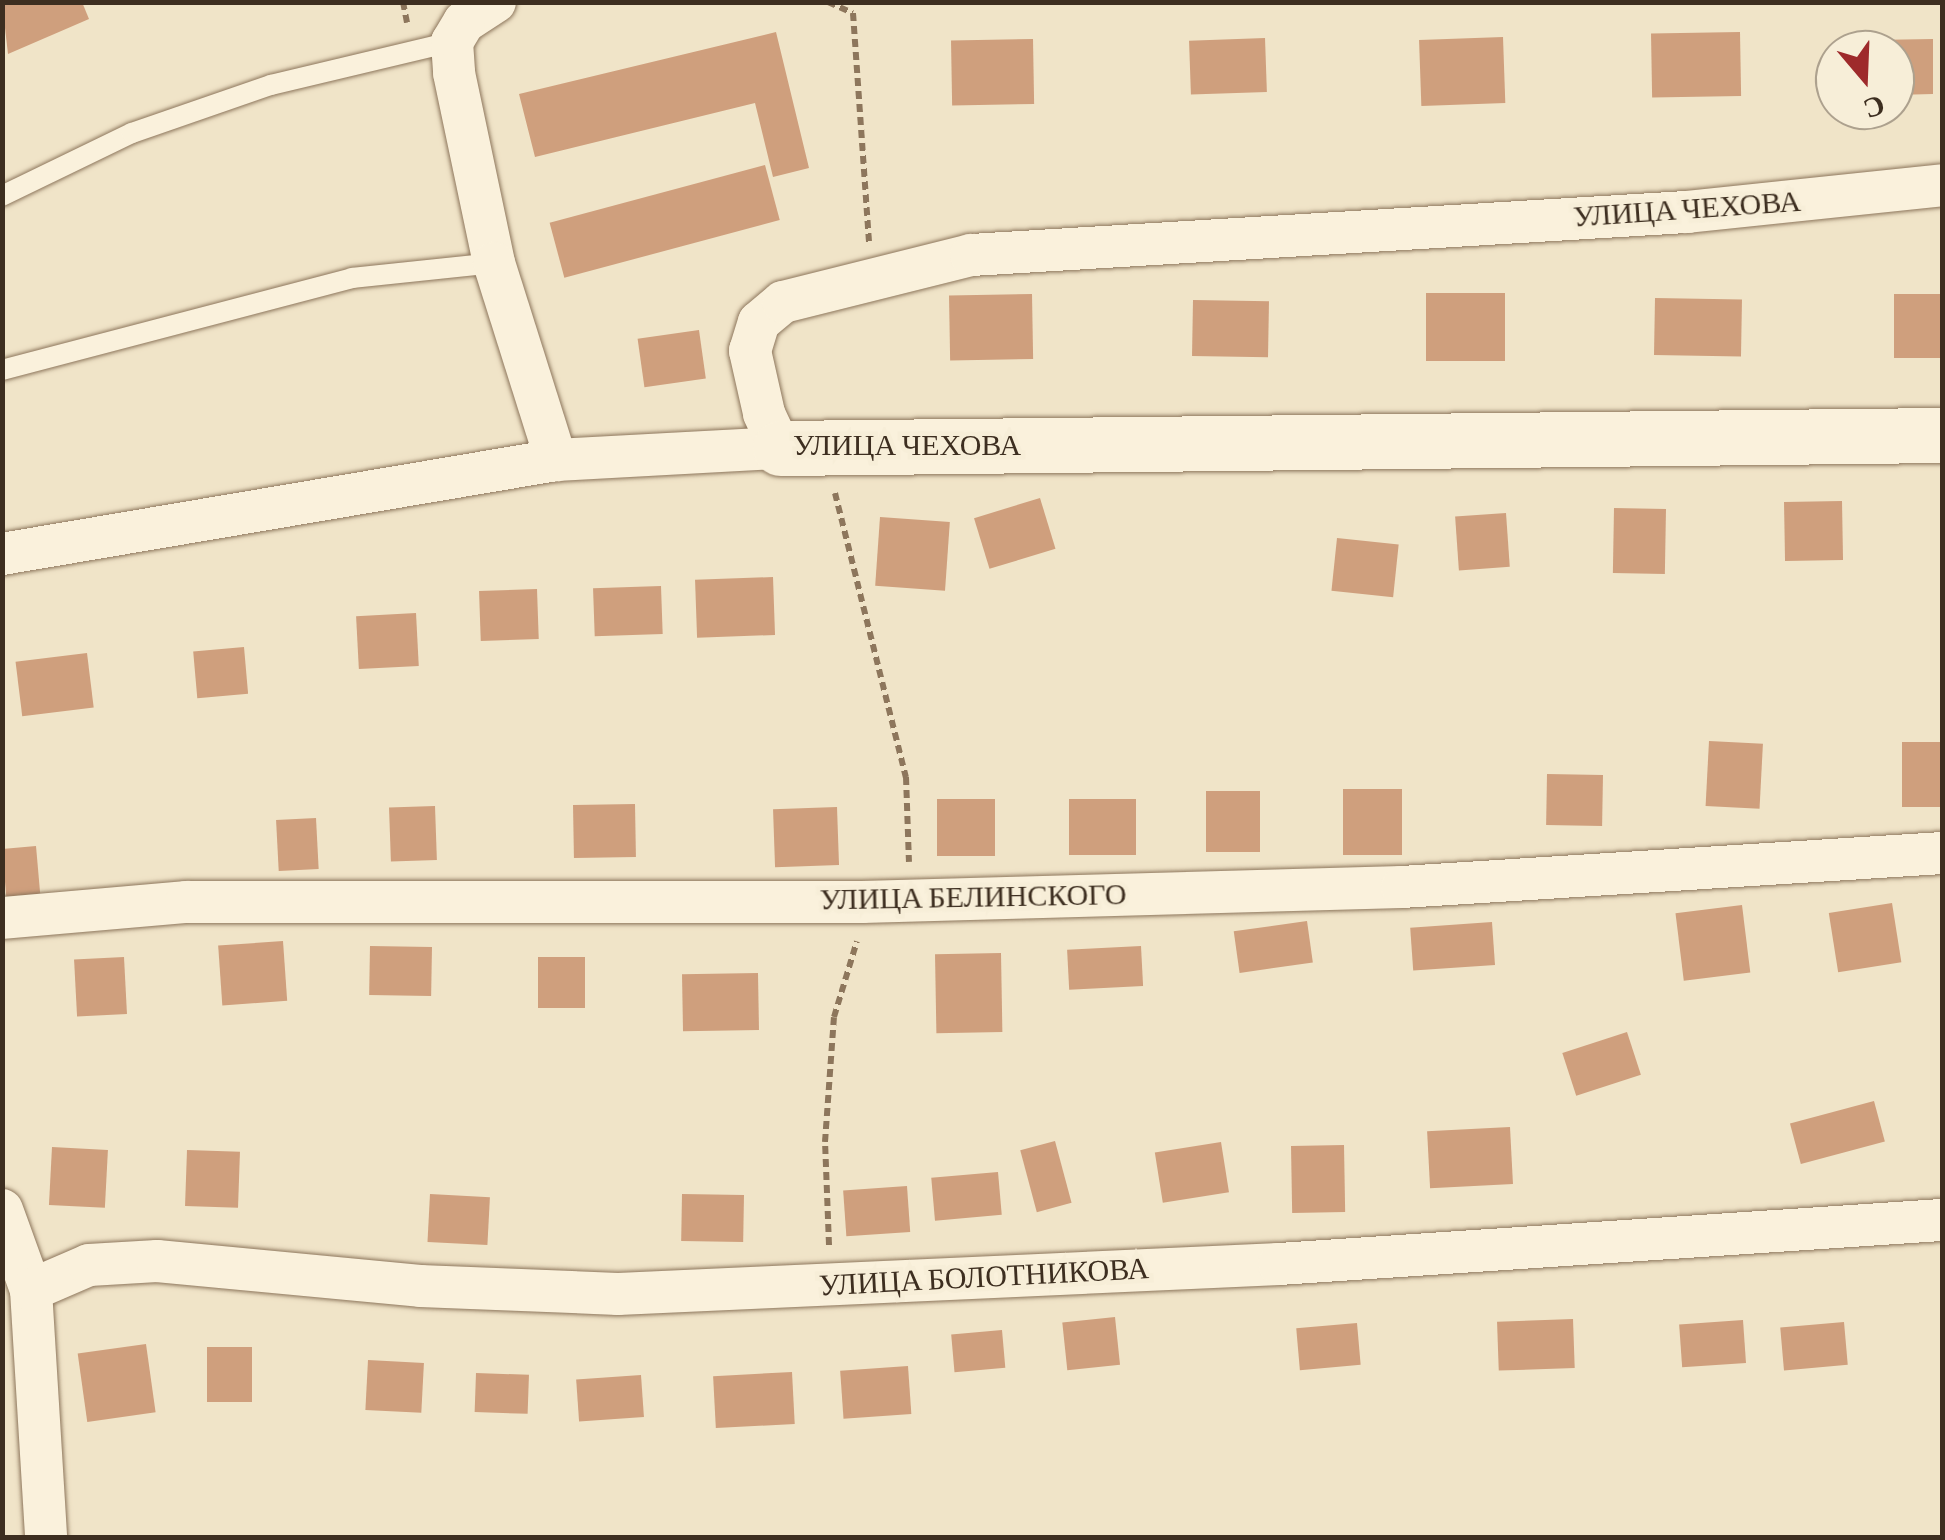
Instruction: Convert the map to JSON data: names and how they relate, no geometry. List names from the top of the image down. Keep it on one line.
{"streets":{"street":["УЛИЦА ЧЕХОВА","УЛИЦА БЕЛИНСКОГО","УЛИЦА БОЛОТНИКОВА"]},"north":"bottom"}
